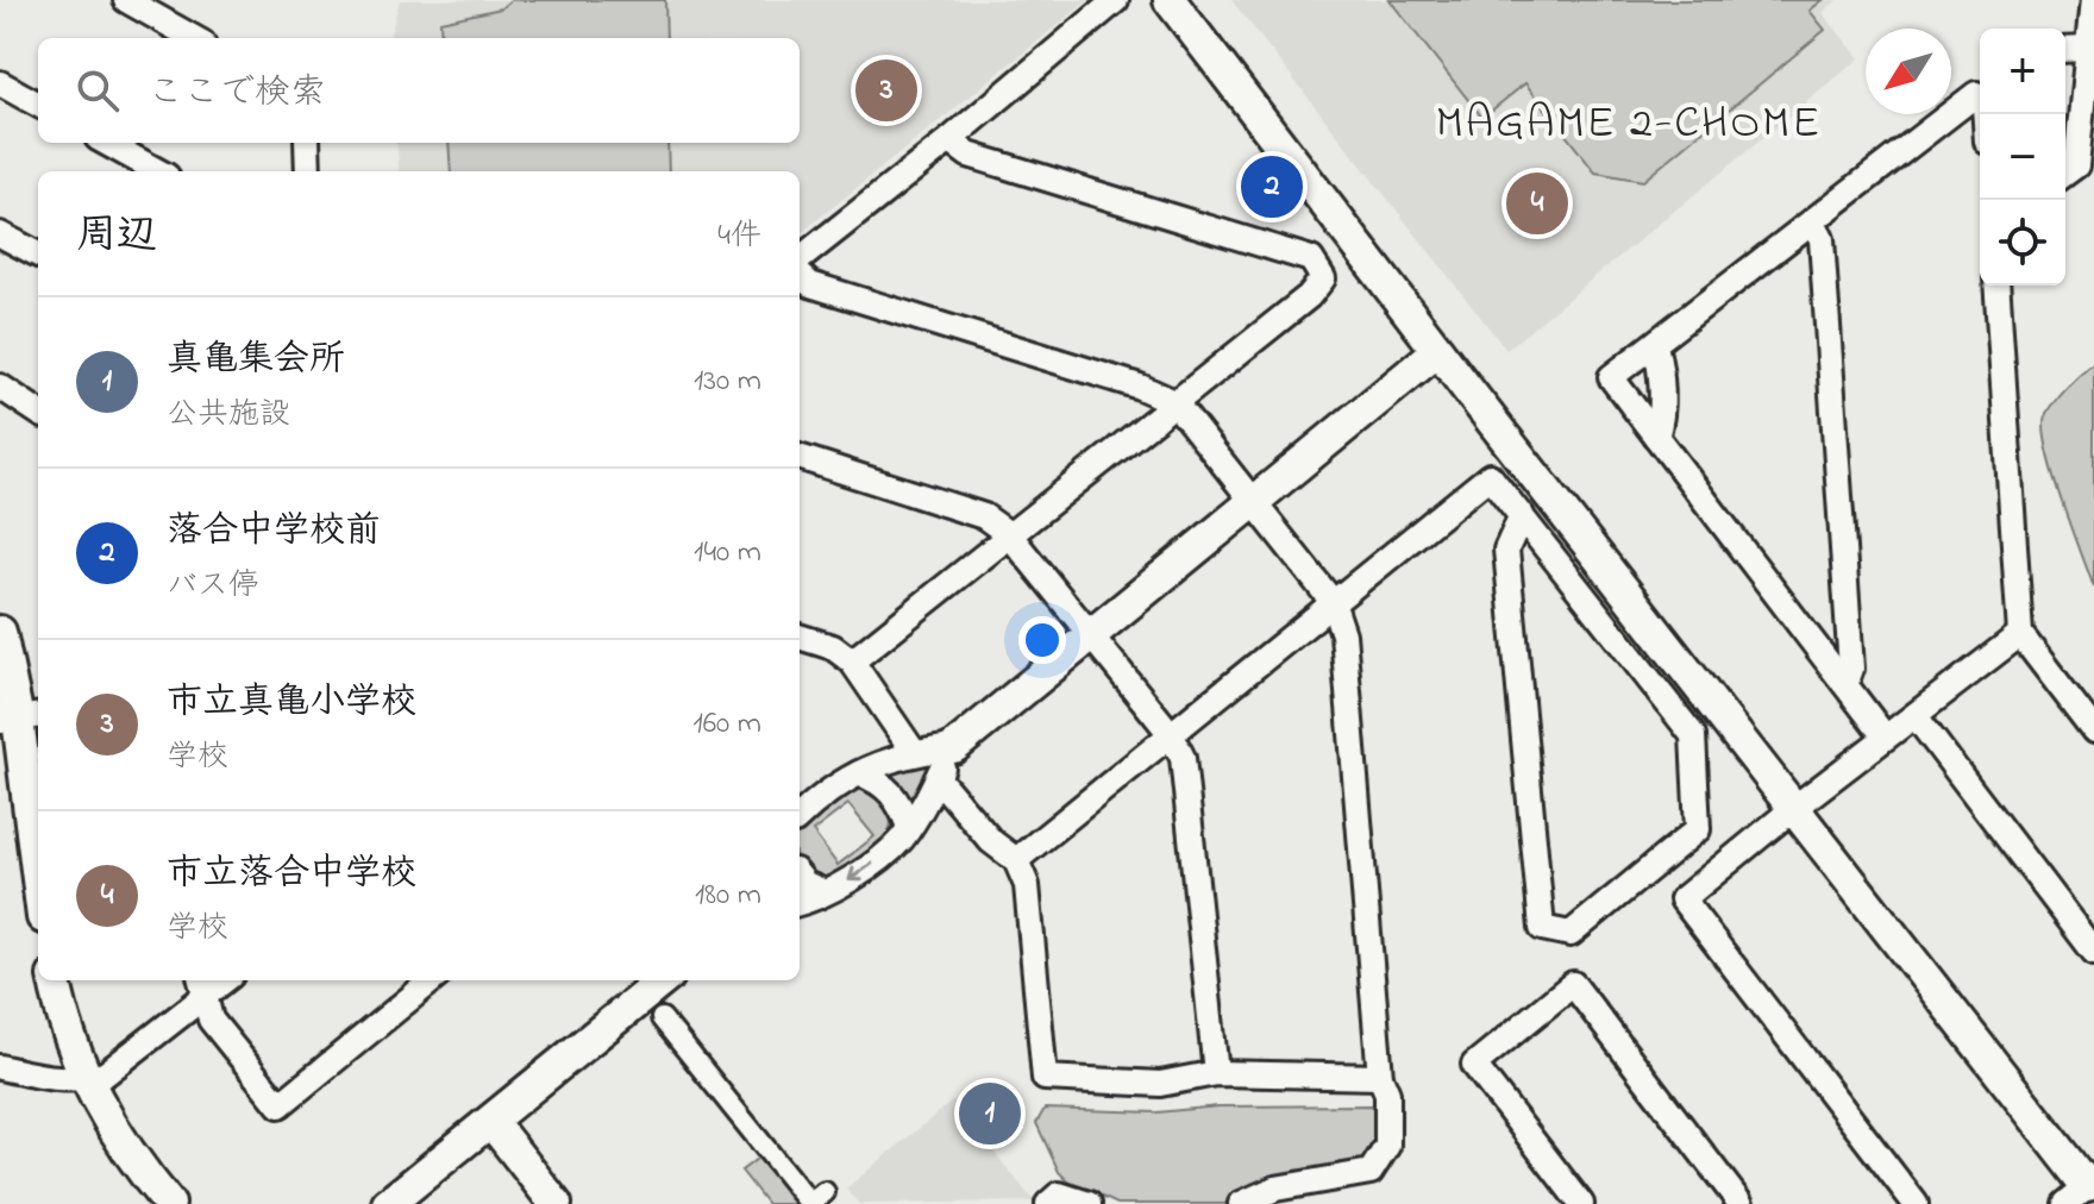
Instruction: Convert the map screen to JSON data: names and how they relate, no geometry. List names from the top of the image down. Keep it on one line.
{"districts":["MAGAME 2-CHOME"],"north":"bottom left","page":{"map_buttons":["+","−"],"search":"ここで検索","pins":["3","2","4","1"],"heading":["周辺","4件"],"list":[{"mark":"1","name":"真亀集会所","note":"公共施設","value":"130 m"},{"mark":"2","name":"落合中学校前","note":"バス停","value":"140 m"},{"mark":"3","name":"市立真亀小学校","note":"学校","value":"160 m"},{"mark":"4","name":"市立落合中学校","note":"学校","value":"180 m"}]}}
